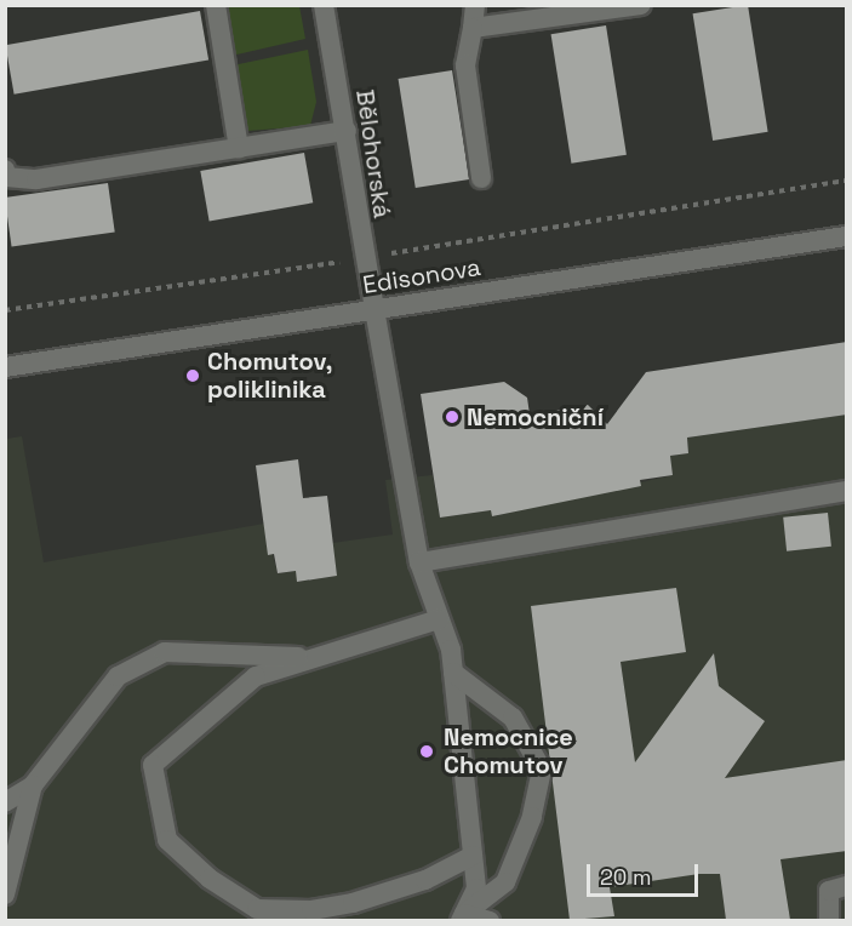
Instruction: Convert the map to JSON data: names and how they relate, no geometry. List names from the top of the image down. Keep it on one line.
{"streets":{"street":["Bělohorská","Edisonova"]},"crossings":[["Bělohorská","Edisonova"]],"places":["Chomutov, poliklinika","Nemocniční","Nemocnice Chomutov"],"scale_bar":"20 m"}
